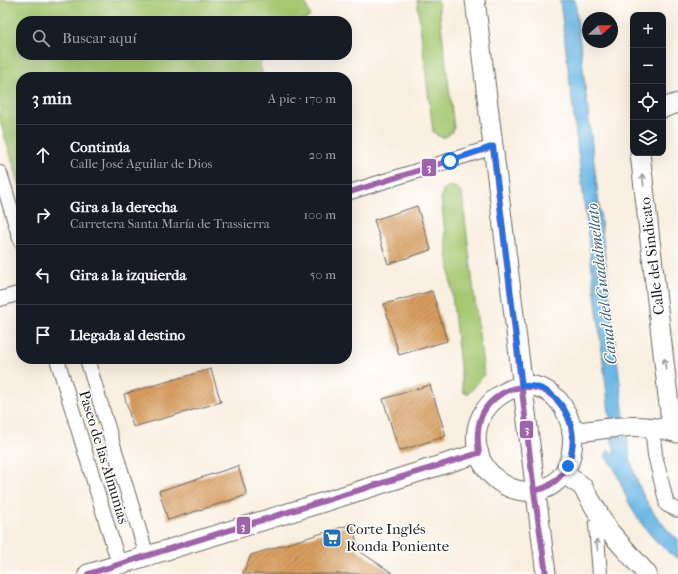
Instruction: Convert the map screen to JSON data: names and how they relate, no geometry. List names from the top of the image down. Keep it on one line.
{"streets":{"street":["Calle del Sindicato","Paseo de las Almunias"]},"water":["Canal del Guadalmellato"],"places":{"supermarket":["Corte Inglés Ronda Poniente"]},"lines":["transit line 3"],"north":"right","page":{"map_buttons":["+","−"],"search":"Buscar aquí","heading":["3 min","A pie · 170 m"],"list":[["Continúa","Calle José Aguilar de Dios","20 m"],["Gira a la derecha","Carretera Santa María de Trassierra","100 m"],["Gira a la izquierda","50 m"],"Llegada al destino"]}}
